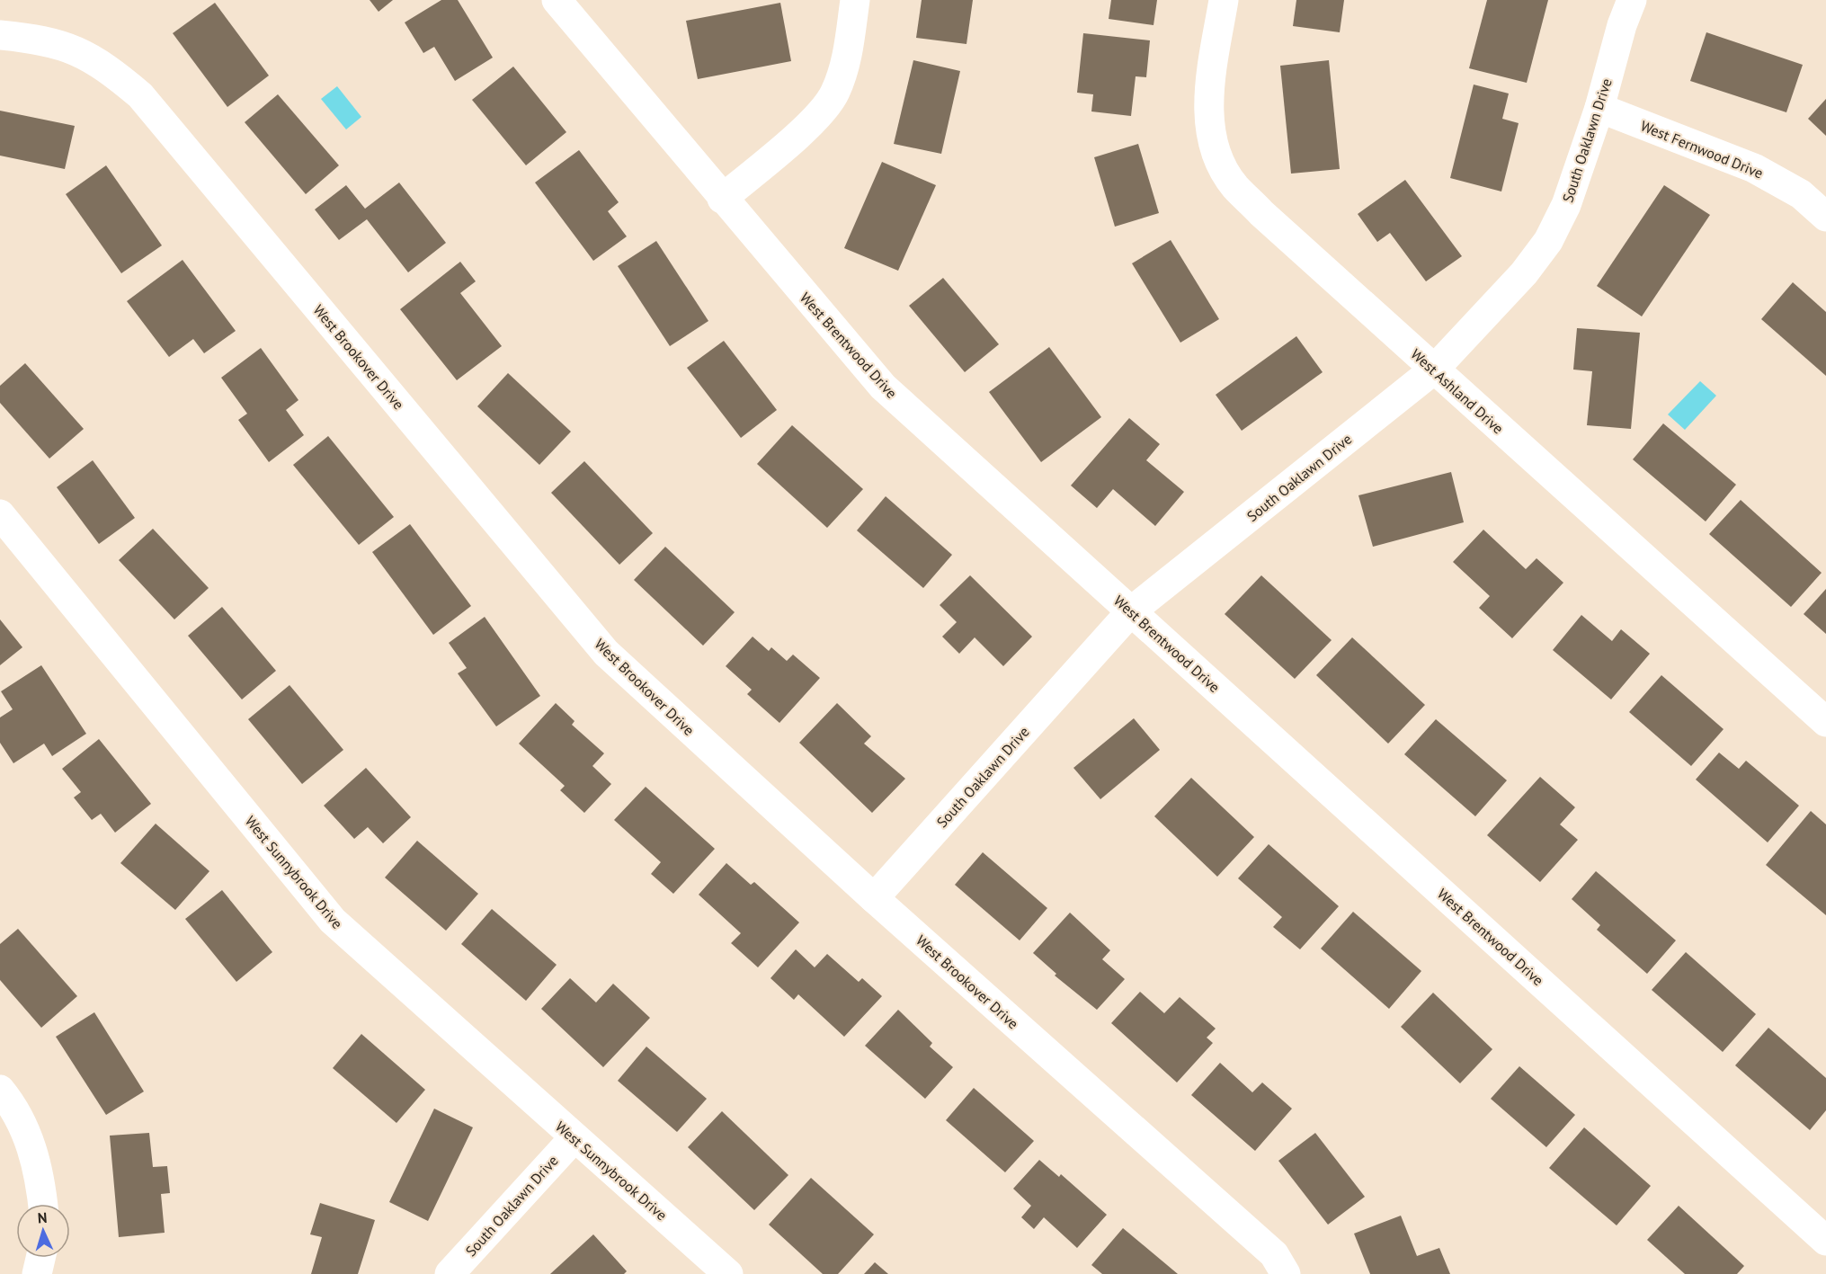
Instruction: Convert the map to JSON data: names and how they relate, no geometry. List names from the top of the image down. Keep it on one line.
{"streets":{"street":["South Oaklawn Drive","West Fernwood Drive","West Brentwood Drive","West Brookover Drive","West Ashland Drive","West Sunnybrook Drive"]},"crossings":[["South Oaklawn Drive","West Fernwood Drive"],["South Oaklawn Drive","West Brentwood Drive"],["South Oaklawn Drive","West Brookover Drive"],["South Oaklawn Drive","West Ashland Drive"],["South Oaklawn Drive","West Sunnybrook Drive"]],"north":"top"}
